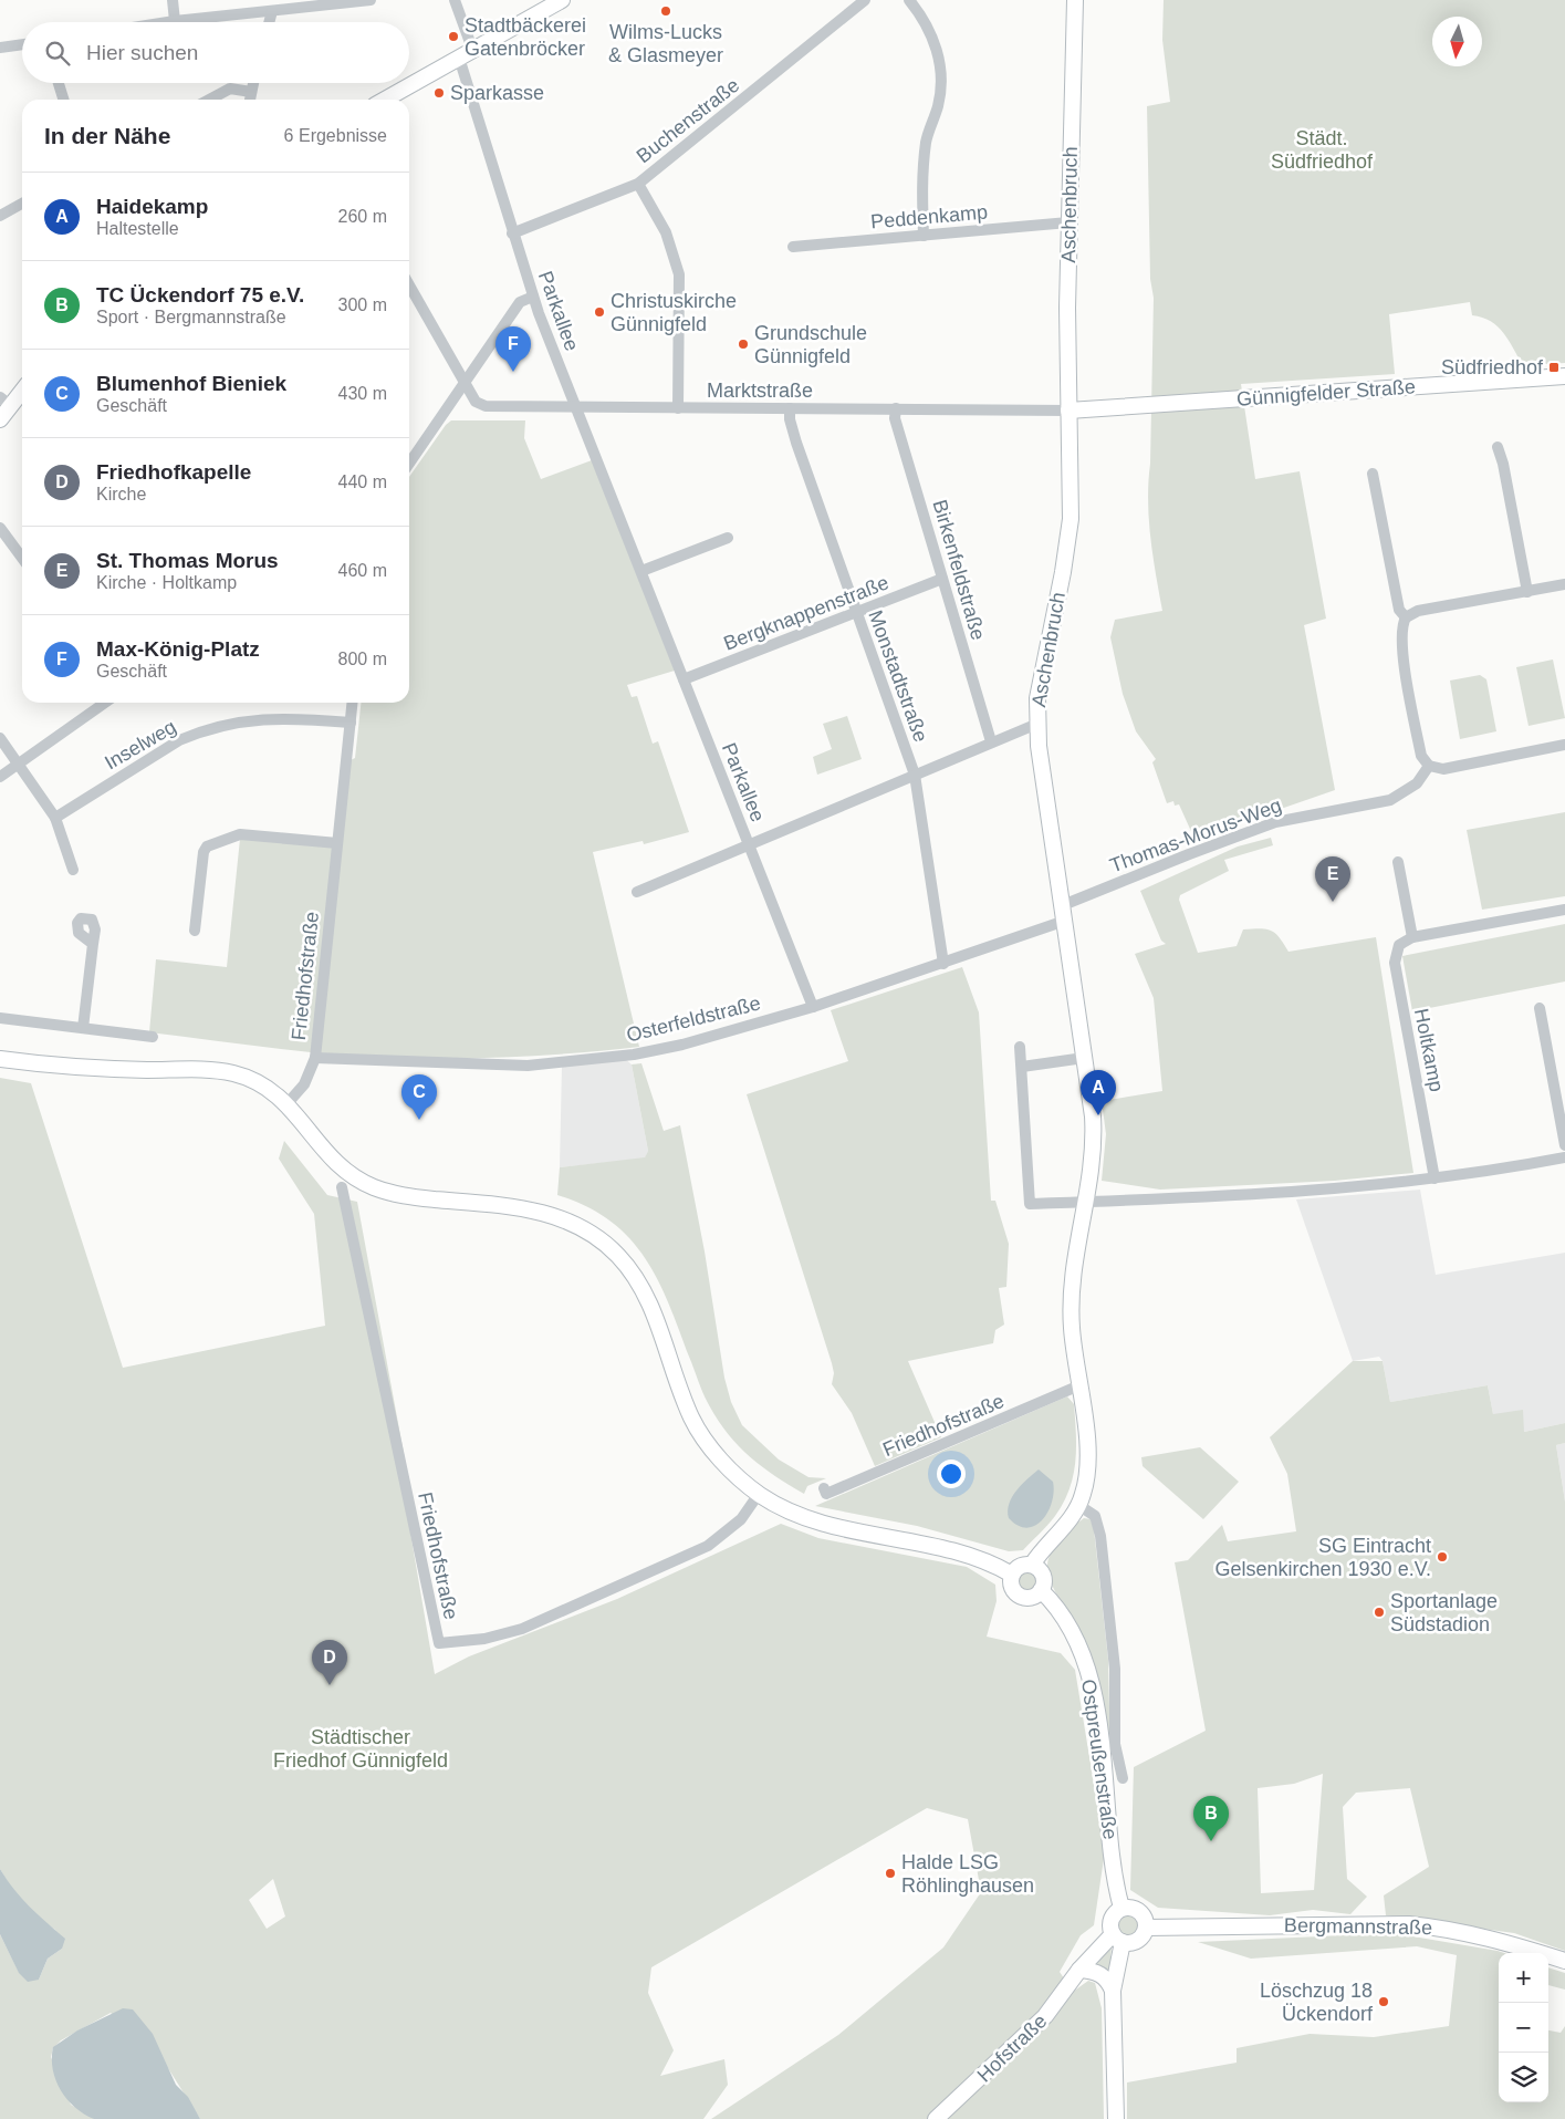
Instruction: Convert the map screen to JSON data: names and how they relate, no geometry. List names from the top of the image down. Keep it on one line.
{"streets":{"street":["Buchenstraße","Aschenbruch","Peddenkamp","Parkallee","Marktstraße","Günnigfelder Straße","Birkenfeldstraße","Bergknappenstraße","Monstadtstraße","Inselweg","Thomas-Morus-Weg","Friedhofstraße","Osterfeldstraße","Holtkamp","Ostpreußenstraße","Bergmannstraße","Hofstraße"]},"crossings":[["Buchenstraße","Parkallee"],["Aschenbruch","Peddenkamp"],["Aschenbruch","Marktstraße"],["Aschenbruch","Günnigfelder Straße"],["Aschenbruch","Thomas-Morus-Weg"],["Aschenbruch","Osterfeldstraße"],["Parkallee","Marktstraße"],["Parkallee","Bergknappenstraße"],["Parkallee","Osterfeldstraße"],["Marktstraße","Günnigfelder Straße"],["Marktstraße","Birkenfeldstraße"],["Marktstraße","Monstadtstraße"],["Birkenfeldstraße","Bergknappenstraße"],["Bergknappenstraße","Monstadtstraße"],["Monstadtstraße","Osterfeldstraße"],["Inselweg","Friedhofstraße"],["Friedhofstraße","Osterfeldstraße"],["Ostpreußenstraße","Bergmannstraße"],["Ostpreußenstraße","Hofstraße"],["Bergmannstraße","Hofstraße"]],"parks":["Städt. Südfriedhof","Städtischer Friedhof Günnigfeld"],"places":{"other":["Wilms-Lucks & Glasmeyer","Stadtbäckerei Gatenbröcker","Sparkasse","Christuskirche Günnigfeld","Grundschule Günnigfeld","SG Eintracht Gelsenkirchen 1930 e.V.","Sportanlage Südstadion","Halde LSG Röhlinghausen","Löschzug 18 Ückendorf"],"transit":["Südfriedhof"]},"north":"bottom","page":{"search":"Hier suchen","heading":["In der Nähe","6 Ergebnisse"],"list":[{"mark":"A","name":"Haidekamp","note":"Haltestelle","value":"260 m"},{"mark":"B","name":"TC Ückendorf 75 e.V.","note":"Sport · Bergmannstraße","value":"300 m"},{"mark":"C","name":"Blumenhof Bieniek","note":"Geschäft","value":"430 m"},{"mark":"D","name":"Friedhofkapelle","note":"Kirche","value":"440 m"},{"mark":"E","name":"St. Thomas Morus","note":"Kirche · Holtkamp","value":"460 m"},{"mark":"F","name":"Max-König-Platz","note":"Geschäft","value":"800 m"}],"pins":["F","E","A","C","D","B"],"map_buttons":["+","−"]}}
